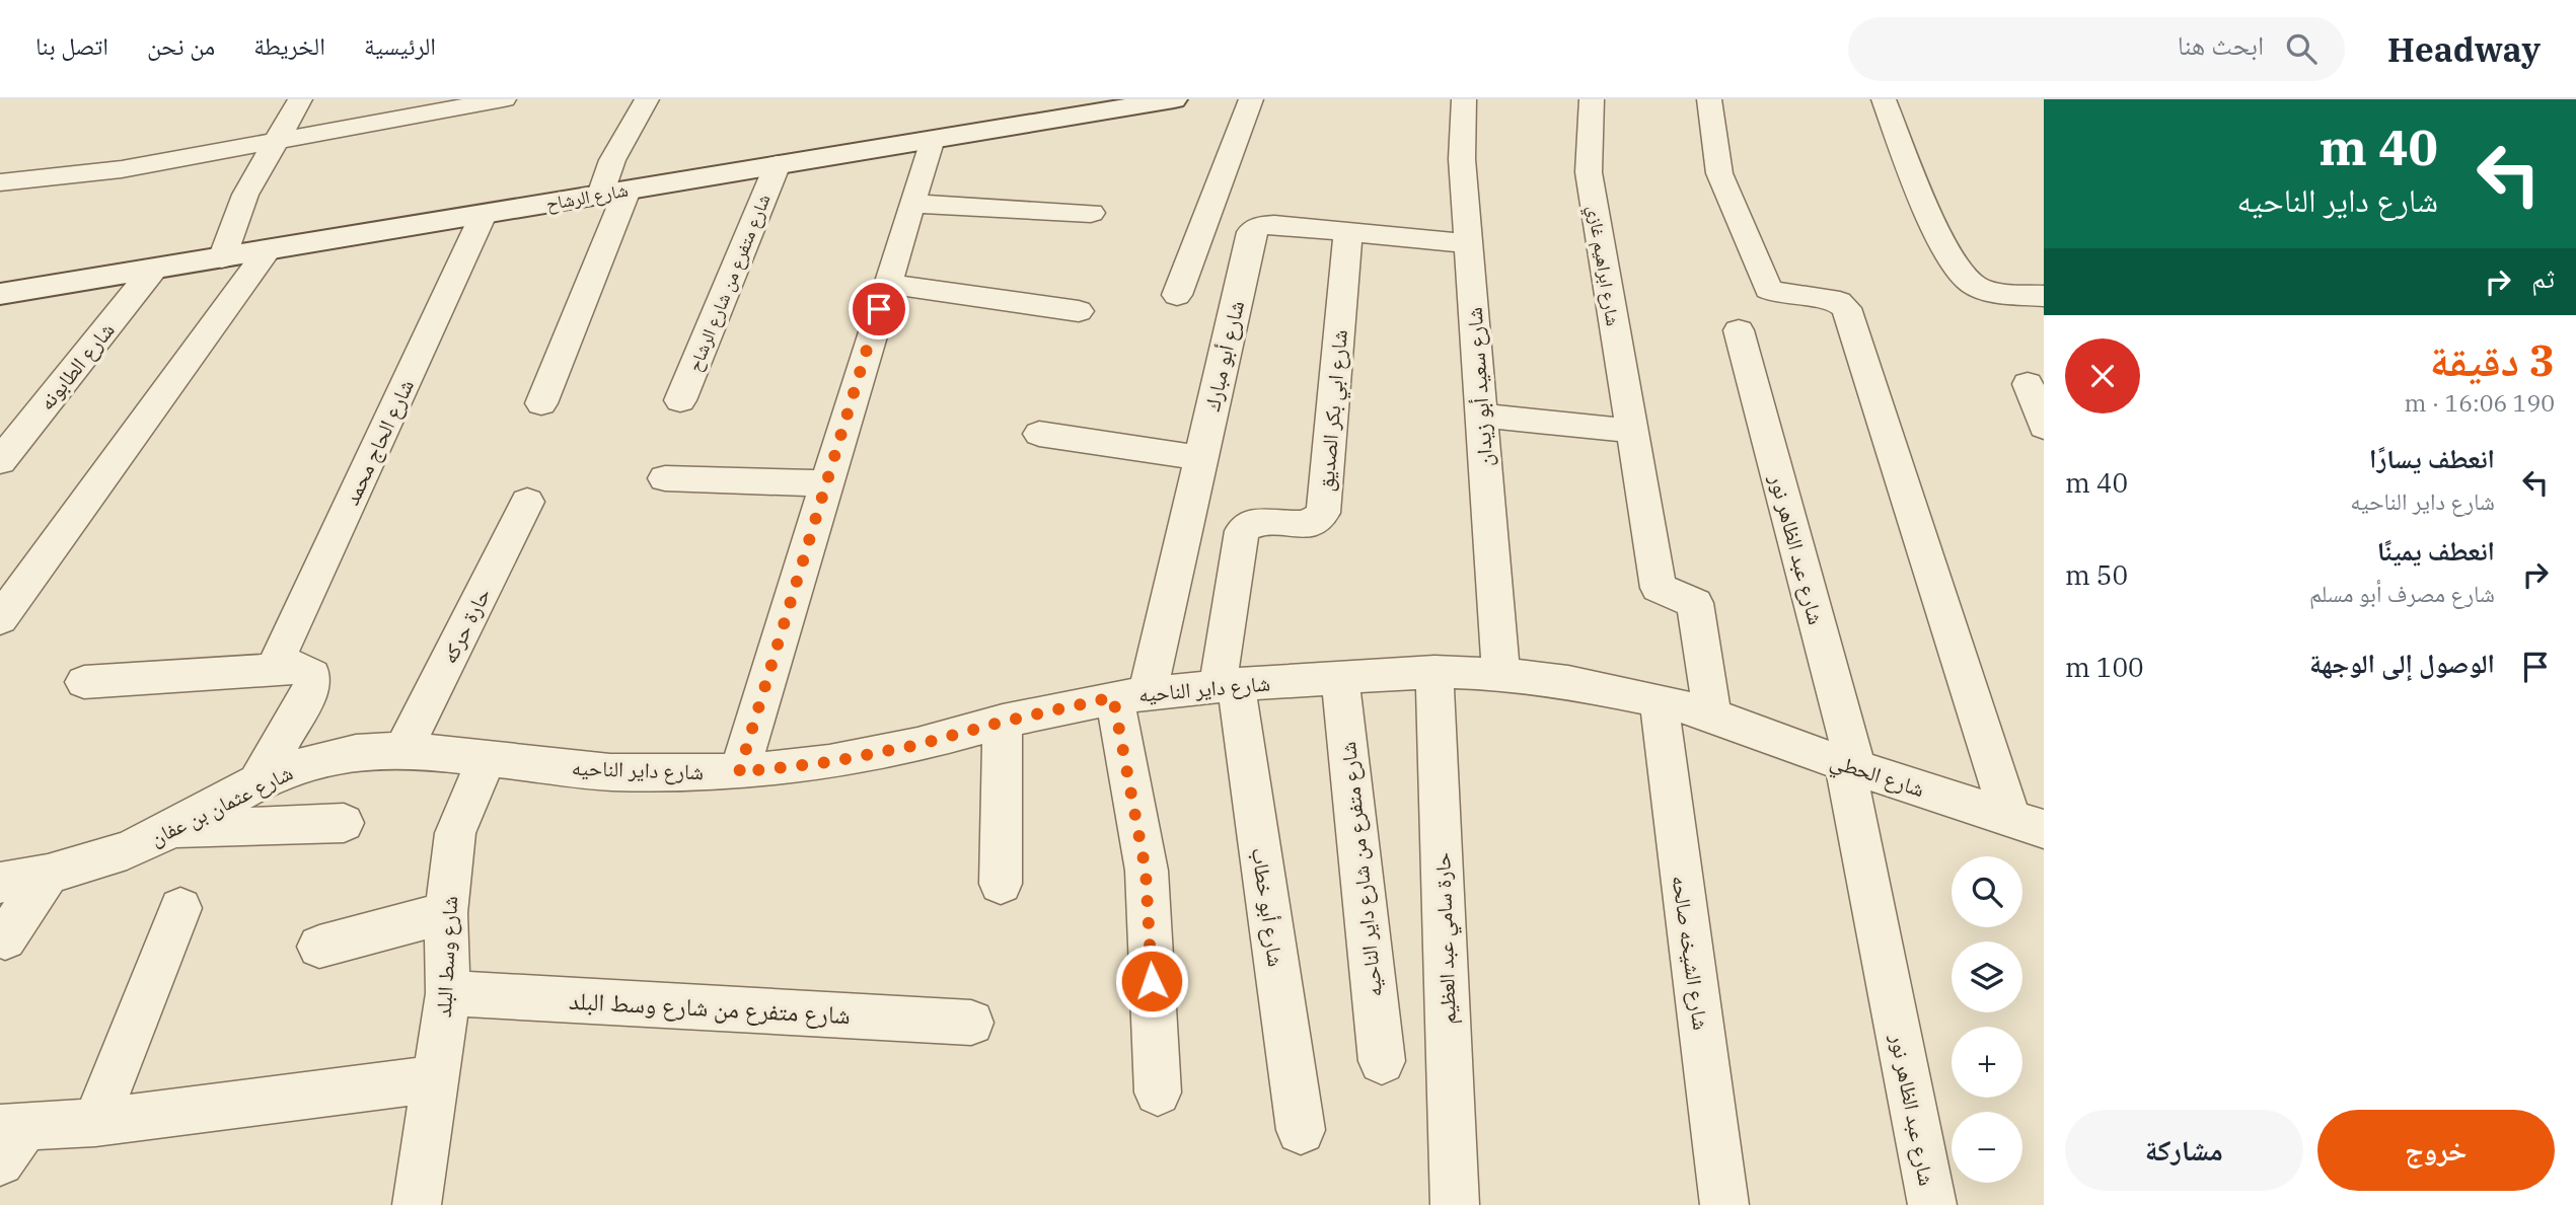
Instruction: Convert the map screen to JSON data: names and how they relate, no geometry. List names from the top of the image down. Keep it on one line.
{"streets":{"street":["شارع الرشاح","شارع ابراهيم غازي","شارع متفرع من شارع الرشاح","شارع أبو مبارك","شارع الطابونه","شارع سعيد أبو زيدان","شارع ابي بكر الصديق","شارع الحاج محمد","شارع عبد الظاهر نور","حارة حركه","شارع داير الناحيه","شارع الحطي","شارع عثمان بن عفان","شارع متفرع من شارع داير الناحيه","شارع أبو خطاب","حارة سامي عبد العظيم","شارع الشيخه صالحه","شارع وسط البلد","شارع متفرع من شارع وسط البلد"]},"crossings":[["شارع الرشاح","شارع متفرع من شارع الرشاح"],["شارع الرشاح","شارع الطابونه"],["شارع الرشاح","شارع الحاج محمد"],["شارع ابراهيم غازي","شارع داير الناحيه"],["شارع ابراهيم غازي","شارع الحطي"],["شارع أبو مبارك","شارع سعيد أبو زيدان"],["شارع أبو مبارك","شارع ابي بكر الصديق"],["شارع أبو مبارك","شارع داير الناحيه"],["شارع سعيد أبو زيدان","شارع داير الناحيه"],["شارع ابي بكر الصديق","شارع داير الناحيه"],["شارع ابي بكر الصديق","شارع أبو خطاب"],["شارع عبد الظاهر نور","شارع الحطي"],["حارة حركه","شارع عثمان بن عفان"],["شارع داير الناحيه","شارع الحطي"],["شارع داير الناحيه","شارع عثمان بن عفان"],["شارع داير الناحيه","شارع متفرع من شارع داير الناحيه"],["شارع داير الناحيه","شارع أبو خطاب"],["شارع داير الناحيه","حارة سامي عبد العظيم"],["شارع داير الناحيه","شارع الشيخه صالحه"],["شارع داير الناحيه","شارع وسط البلد"],["شارع عثمان بن عفان","شارع وسط البلد"],["شارع وسط البلد","شارع متفرع من شارع وسط البلد"]],"page":{"header":"Headway","search":"ابحث هنا","nav":["الرئيسية","الخريطة","من نحن","اتصل بنا"],"turn":["40 m","شارع داير الناحيه"],"then":"ثم","heading":["3 دقيقة","190 m · 16:06"],"list":[{"name":"انعطف يسارًا","note":"شارع داير الناحيه","value":"40 m"},{"name":"انعطف يمينًا","note":"شارع مصرف أبو مسلم","value":"50 m"},{"name":"الوصول إلى الوجهة","value":"100 m"}],"map_buttons":["+","−"],"buttons":["خروج","مشاركة"]}}
